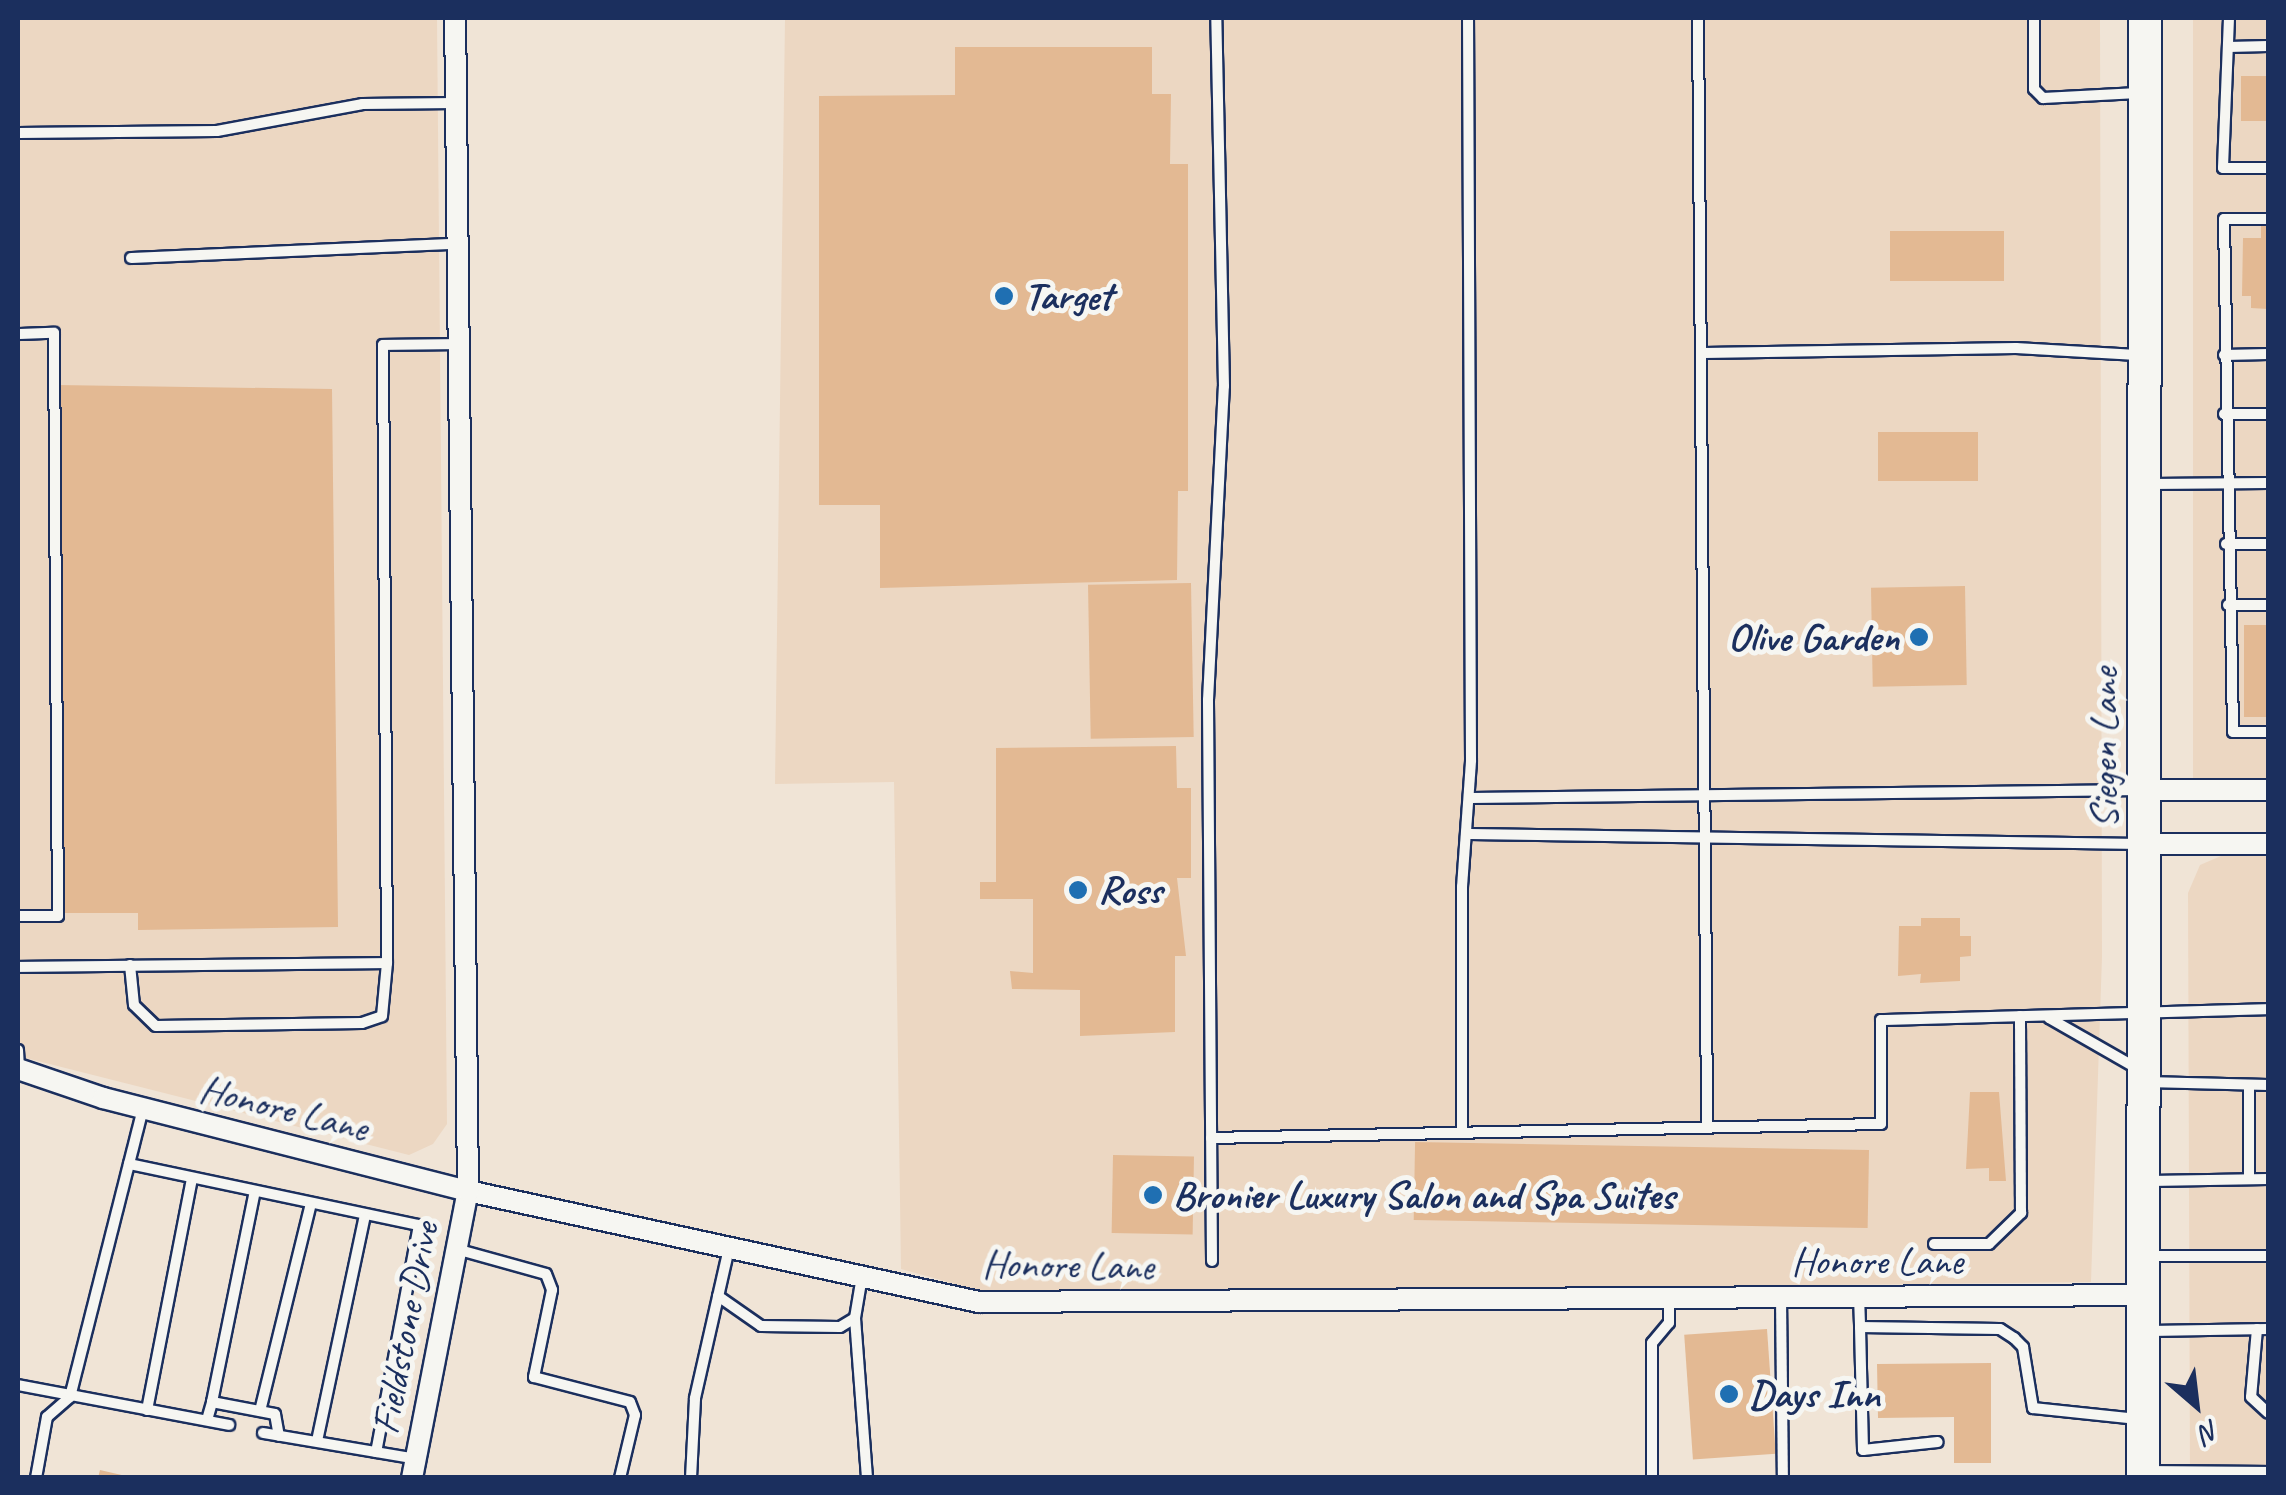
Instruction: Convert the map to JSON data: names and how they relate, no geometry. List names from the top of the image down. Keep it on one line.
{"streets":{"main road":["Siegen Lane"],"street":["Honore Lane","Fieldstone Drive"]},"crossings":[["Siegen Lane","Honore Lane"],["Honore Lane","Fieldstone Drive"]],"places":["Target","Olive Garden","Ross","Bronier Luxury Salon and Spa Suites","Days Inn"],"north":"bottom right"}
